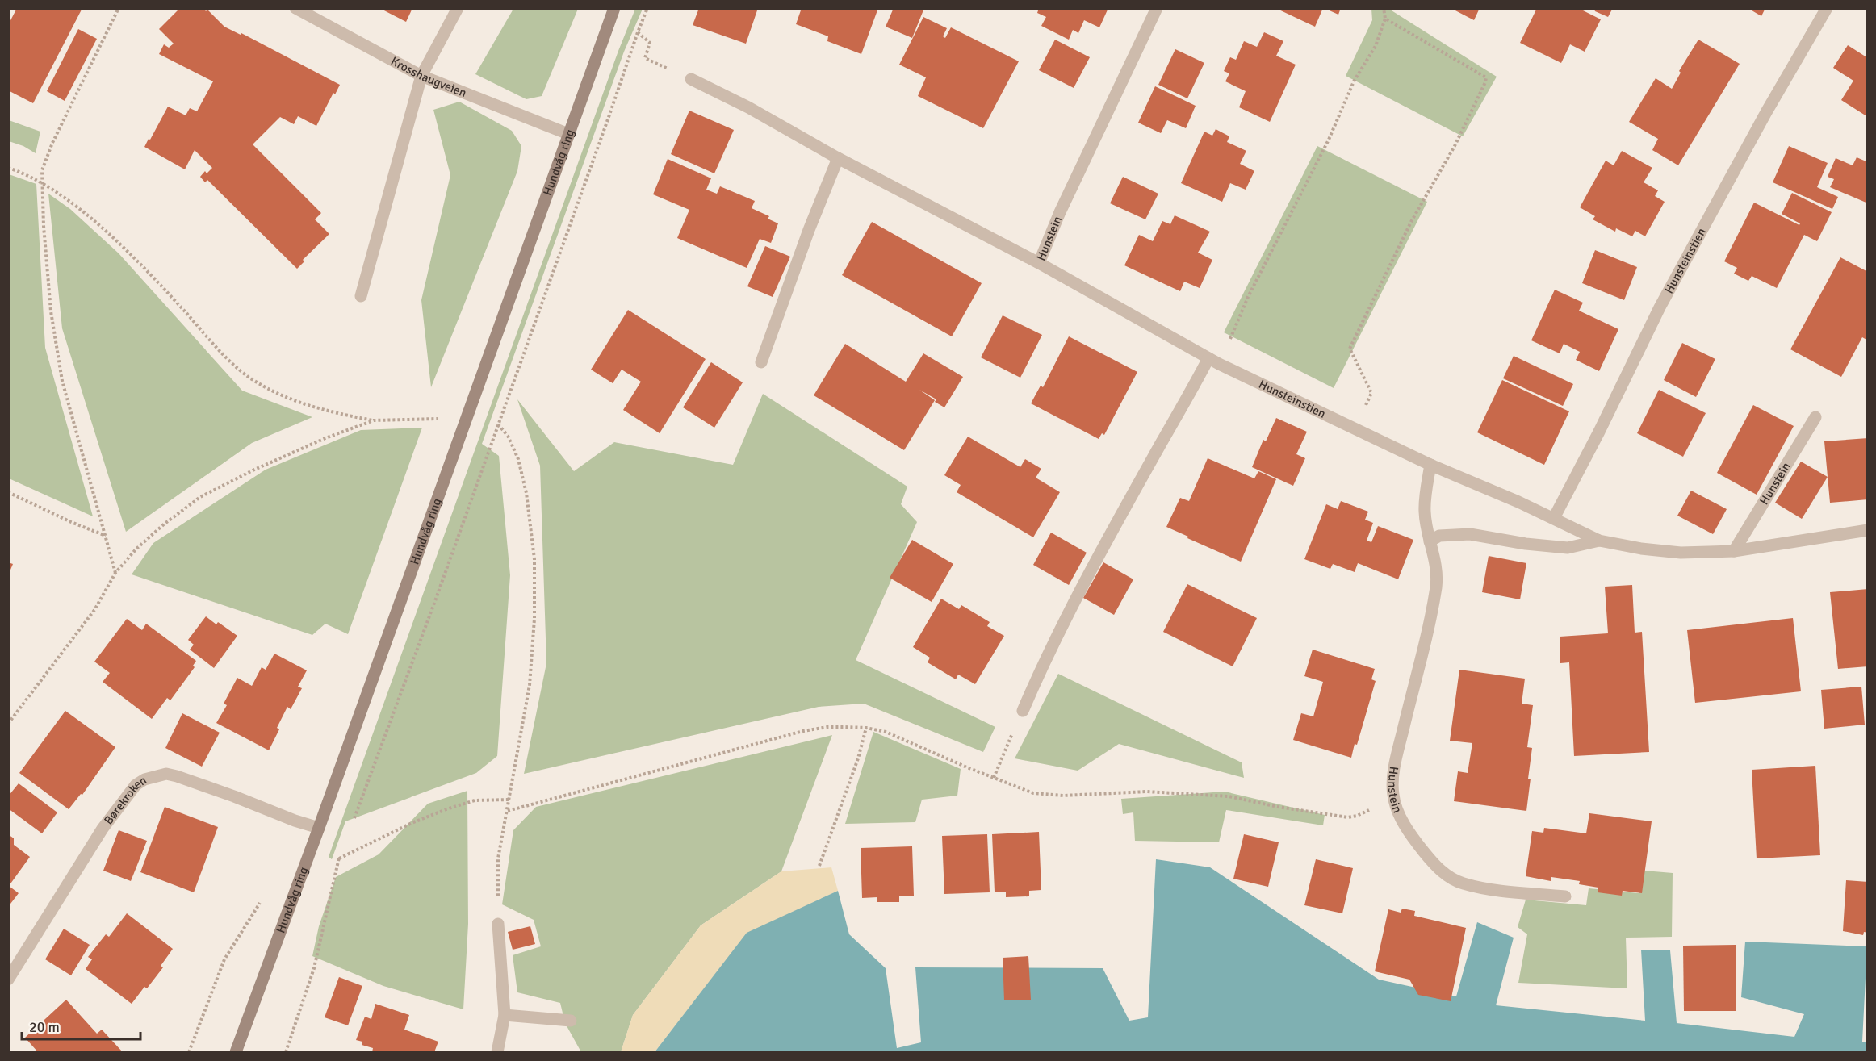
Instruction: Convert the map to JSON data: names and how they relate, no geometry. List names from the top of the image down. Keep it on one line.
{"streets":{"main road":["Hundvåg ring"],"street":["Krosshaugveien","Hunstein","Hunsteinstien","Børekroken"]},"crossings":[["Krosshaugveien","Hundvåg ring"],["Hundvåg ring","Børekroken"],["Hunstein","Hunsteinstien"]],"scale_bar":"20 m"}
